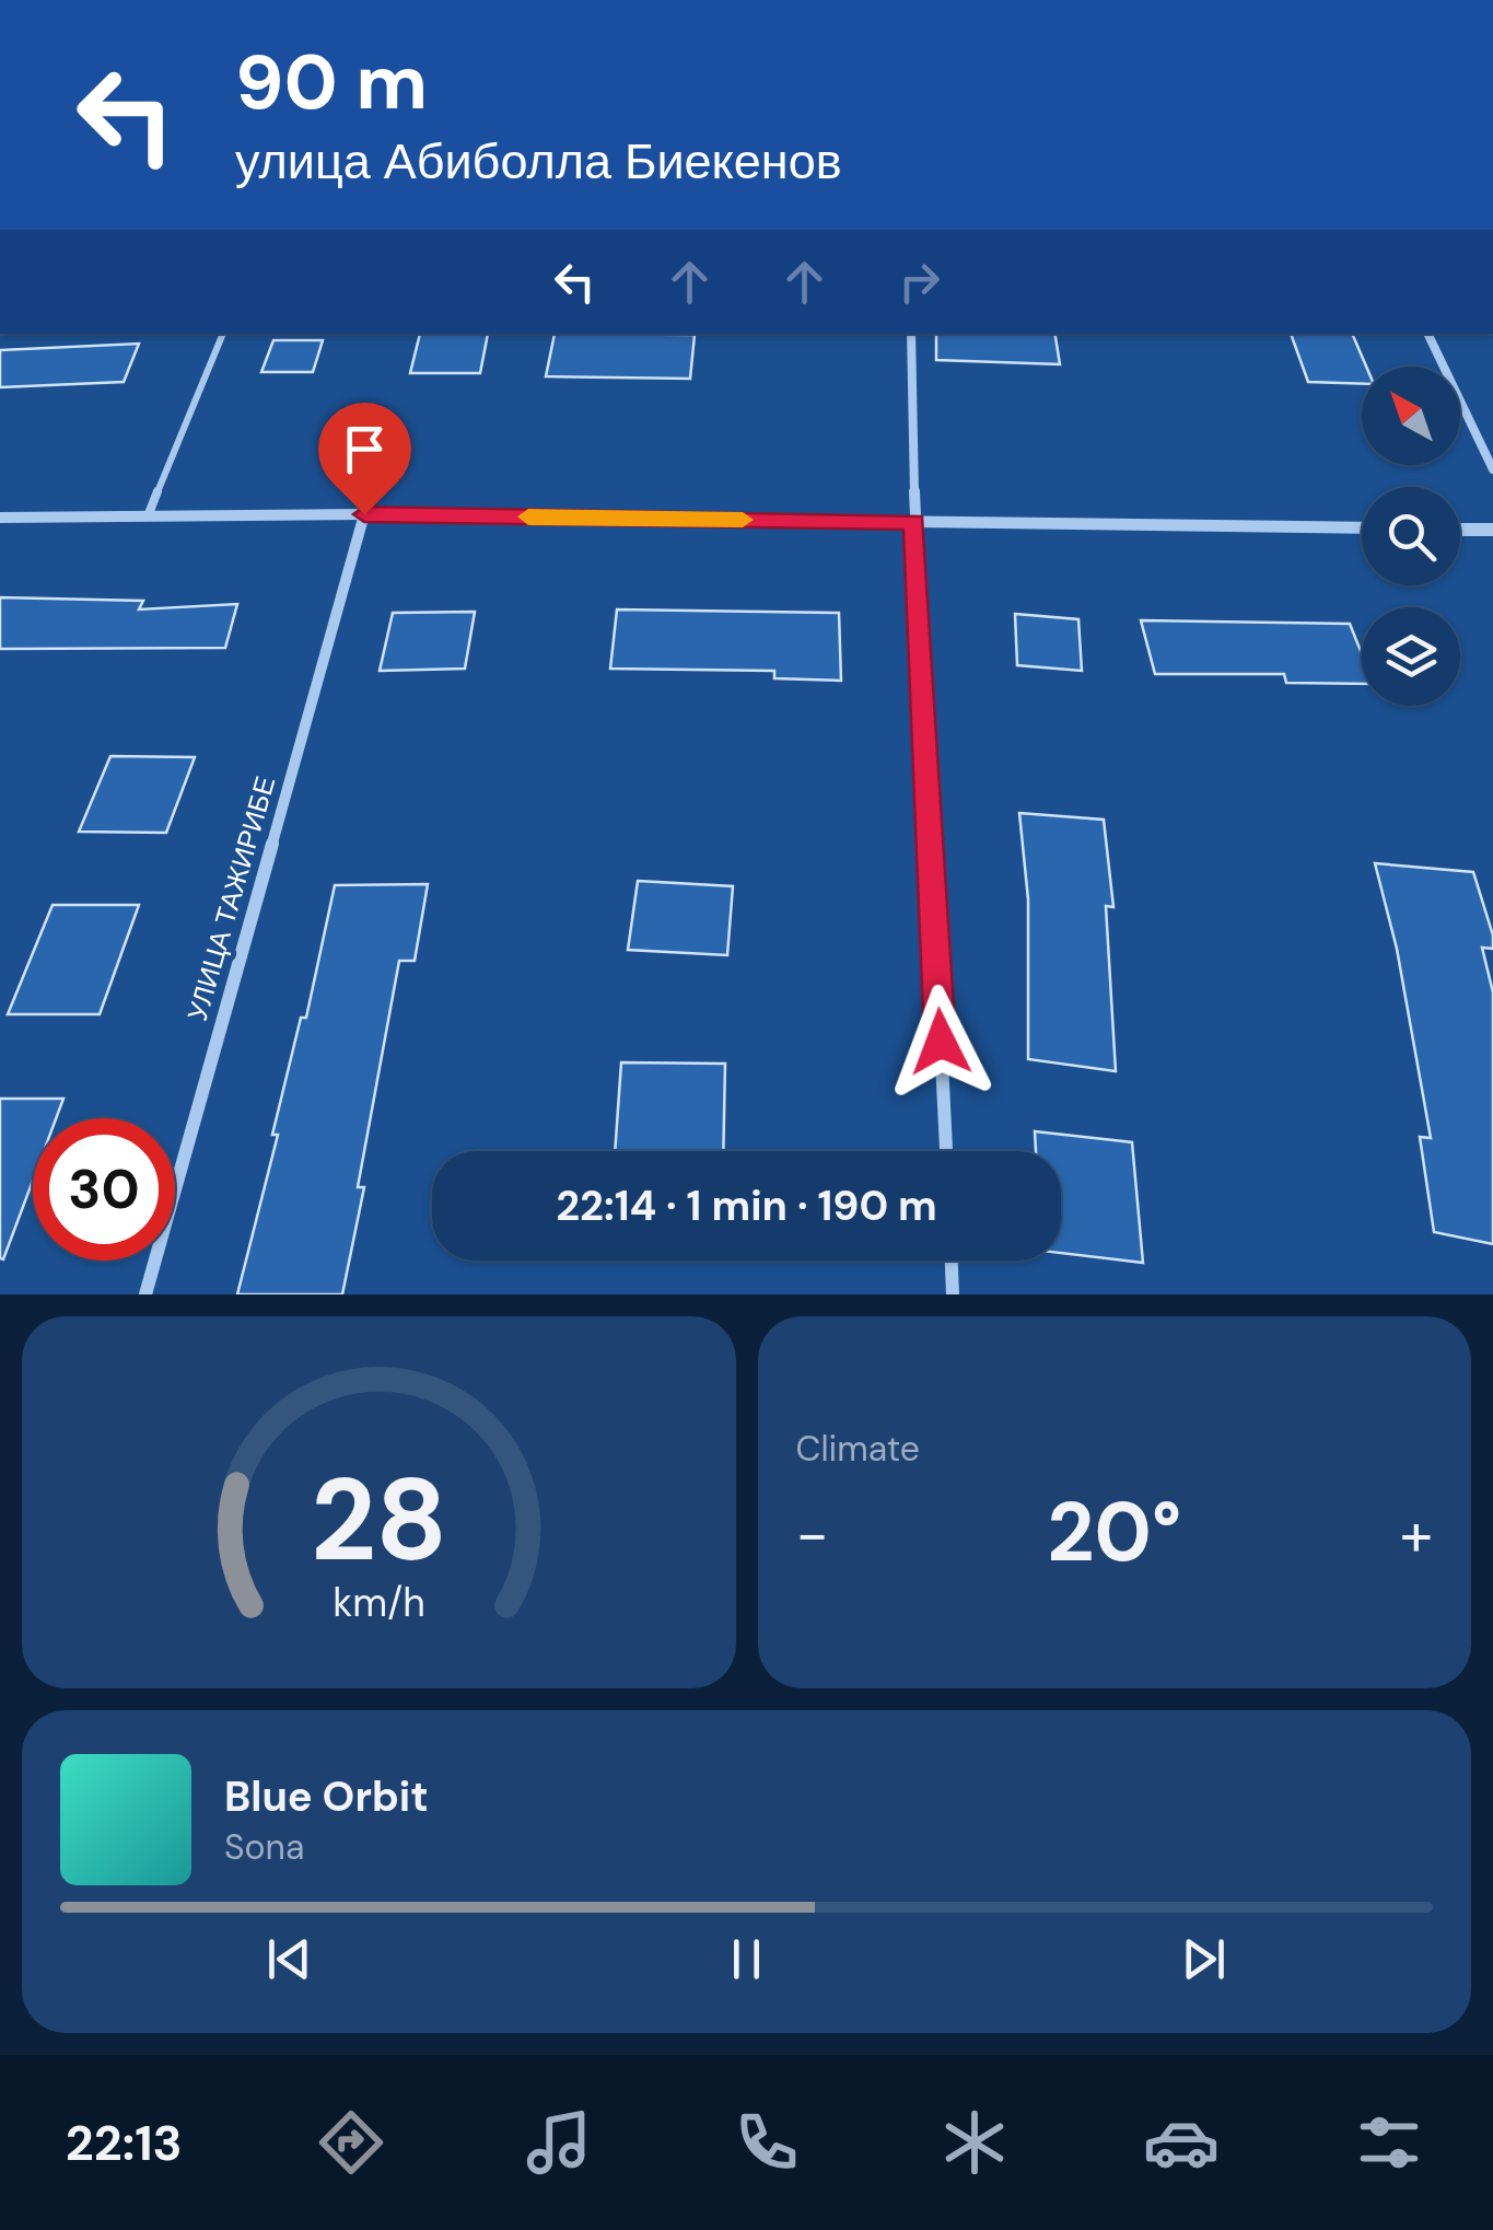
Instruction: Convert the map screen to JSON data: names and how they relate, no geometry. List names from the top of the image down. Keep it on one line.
{"streets":{"street":["УЛИЦА ТАЖИРИБЕ"]},"north":"top left","page":{"turn":["90 m","улица Абиболла Биекенов"],"limit":"30","trip":"22:14 · 1 min · 190 m","tile":"Climate","heat":["−","20°","+"],"song":["Blue Orbit","Sona"],"tabs":"22:13","gauge":["28","km/h"]}}
